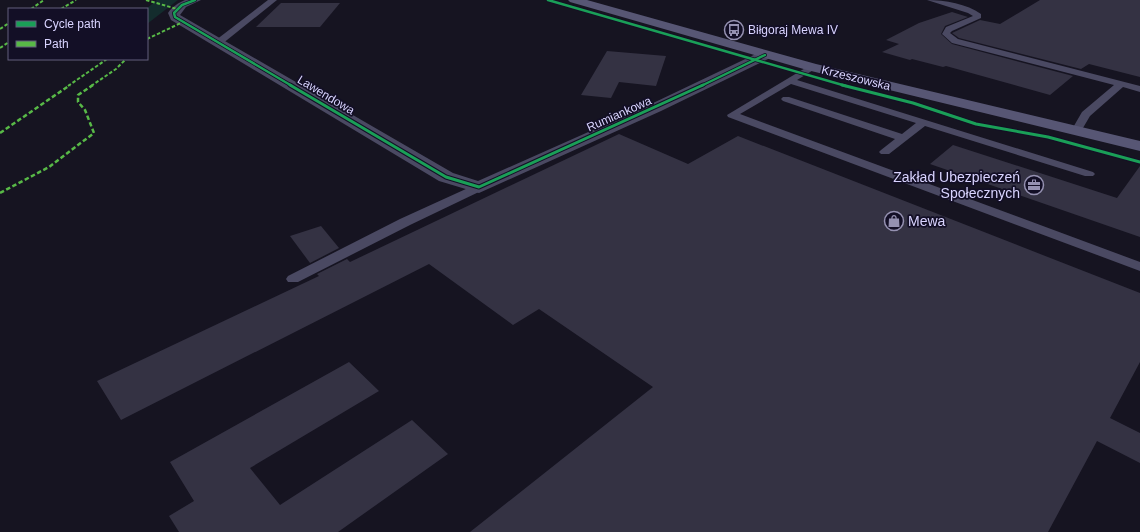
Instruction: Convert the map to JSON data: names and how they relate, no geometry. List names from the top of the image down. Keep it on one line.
{"streets":{"main road":["Krzeszowska"],"street":["Lawendowa","Rumiankowa"]},"crossings":[["Krzeszowska","Rumiankowa"],["Lawendowa","Rumiankowa"]],"places":{"bus stop":["Biłgoraj Mewa IV"],"office":["Zakład Ubezpieczeń Społecznych"],"shop":["Mewa"]},"legend":["Cycle path","Path"]}
